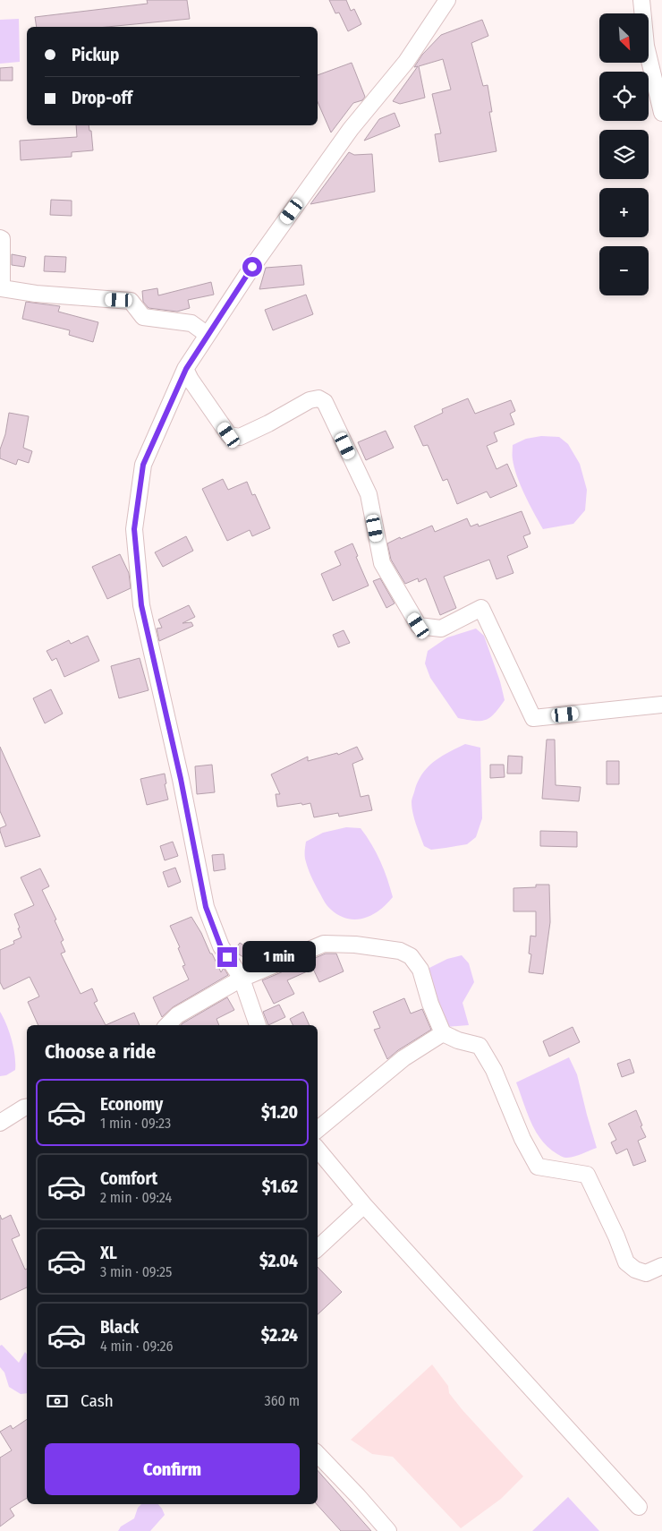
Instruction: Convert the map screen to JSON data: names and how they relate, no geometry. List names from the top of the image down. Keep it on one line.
{"north":"bottom right","page":{"map_buttons":["+","−"],"banner":["Pickup","Drop-off"],"bubble":"1 min","heading":"Choose a ride","list":[{"name":"Economy","note":"1 min · 09:23","value":"$1.20"},{"name":"Comfort","note":"2 min · 09:24","value":"$1.62"},{"name":"XL","note":"3 min · 09:25","value":"$2.04"},{"name":"Black","note":"4 min · 09:26","value":"$2.24"}],"pay":["Cash","360 m"],"buttons":"Confirm"}}
